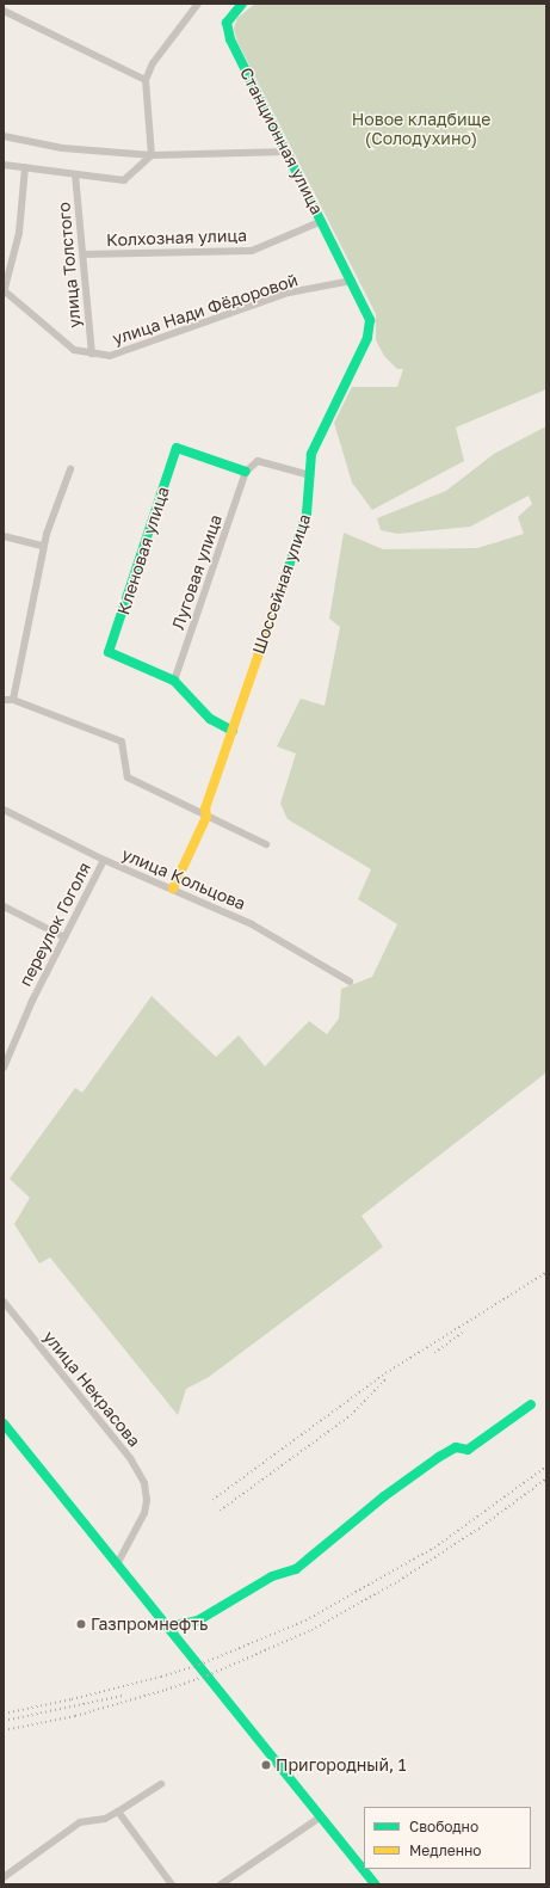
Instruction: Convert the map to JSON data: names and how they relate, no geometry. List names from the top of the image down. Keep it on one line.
{"streets":{"street":["Станционная улица","Колхозная улица","улица Толстого","улица Нади Фёдоровой","Кленовая улица","Луговая улица","Шоссейная улица","улица Кольцова","переулок Гоголя","улица Некрасова"]},"crossings":[["Станционная улица","Колхозная улица"],["Станционная улица","улица Нади Фёдоровой"],["Станционная улица","Шоссейная улица"],["Колхозная улица","улица Толстого"],["улица Толстого","улица Нади Фёдоровой"],["улица Нади Фёдоровой","Шоссейная улица"],["Кленовая улица","Луговая улица"],["Шоссейная улица","улица Кольцова"],["улица Кольцова","переулок Гоголя"]],"parks":["Новое кладбище (Солодухино)"],"places":["Газпромнефть","Пригородный, 1"],"legend":["Свободно","Медленно"]}
